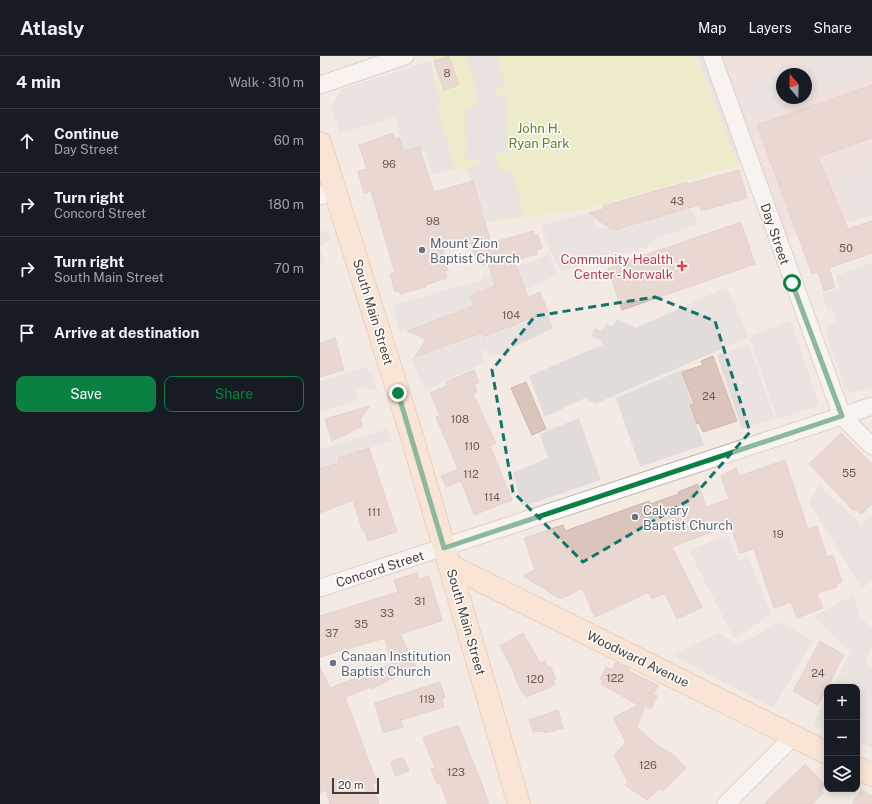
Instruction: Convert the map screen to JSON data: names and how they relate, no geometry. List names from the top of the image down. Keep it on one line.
{"streets":{"main road":["South Main Street","Woodward Avenue"],"street":["Day Street","Concord Street"]},"crossings":[["Day Street","Concord Street"],["South Main Street","Concord Street"],["South Main Street","Woodward Avenue"],["Concord Street","Woodward Avenue"]],"parks":["John H. Ryan Park"],"places":{"other":["Mount Zion Baptist Church","Calvary Baptist Church","Canaan Institution Baptist Church"],"health":["Community Health Center - Norwalk"]},"house_numbers":["8","96","43","98","50","104","24","108","110","55","112","114","111","19","31","33","35","37","24","122","120","119","126","123"],"scale_bar":"20 m","north":"top","page":{"header":"Atlasly","nav":["Map","Layers","Share"],"heading":["4 min","Walk · 310 m"],"list":[["Continue","Day Street","60 m"],["Turn right","Concord Street","180 m"],["Turn right","South Main Street","70 m"],"Arrive at destination"],"buttons":["Save","Share"],"map_buttons":["+","−"],"scale":"20 m"}}
